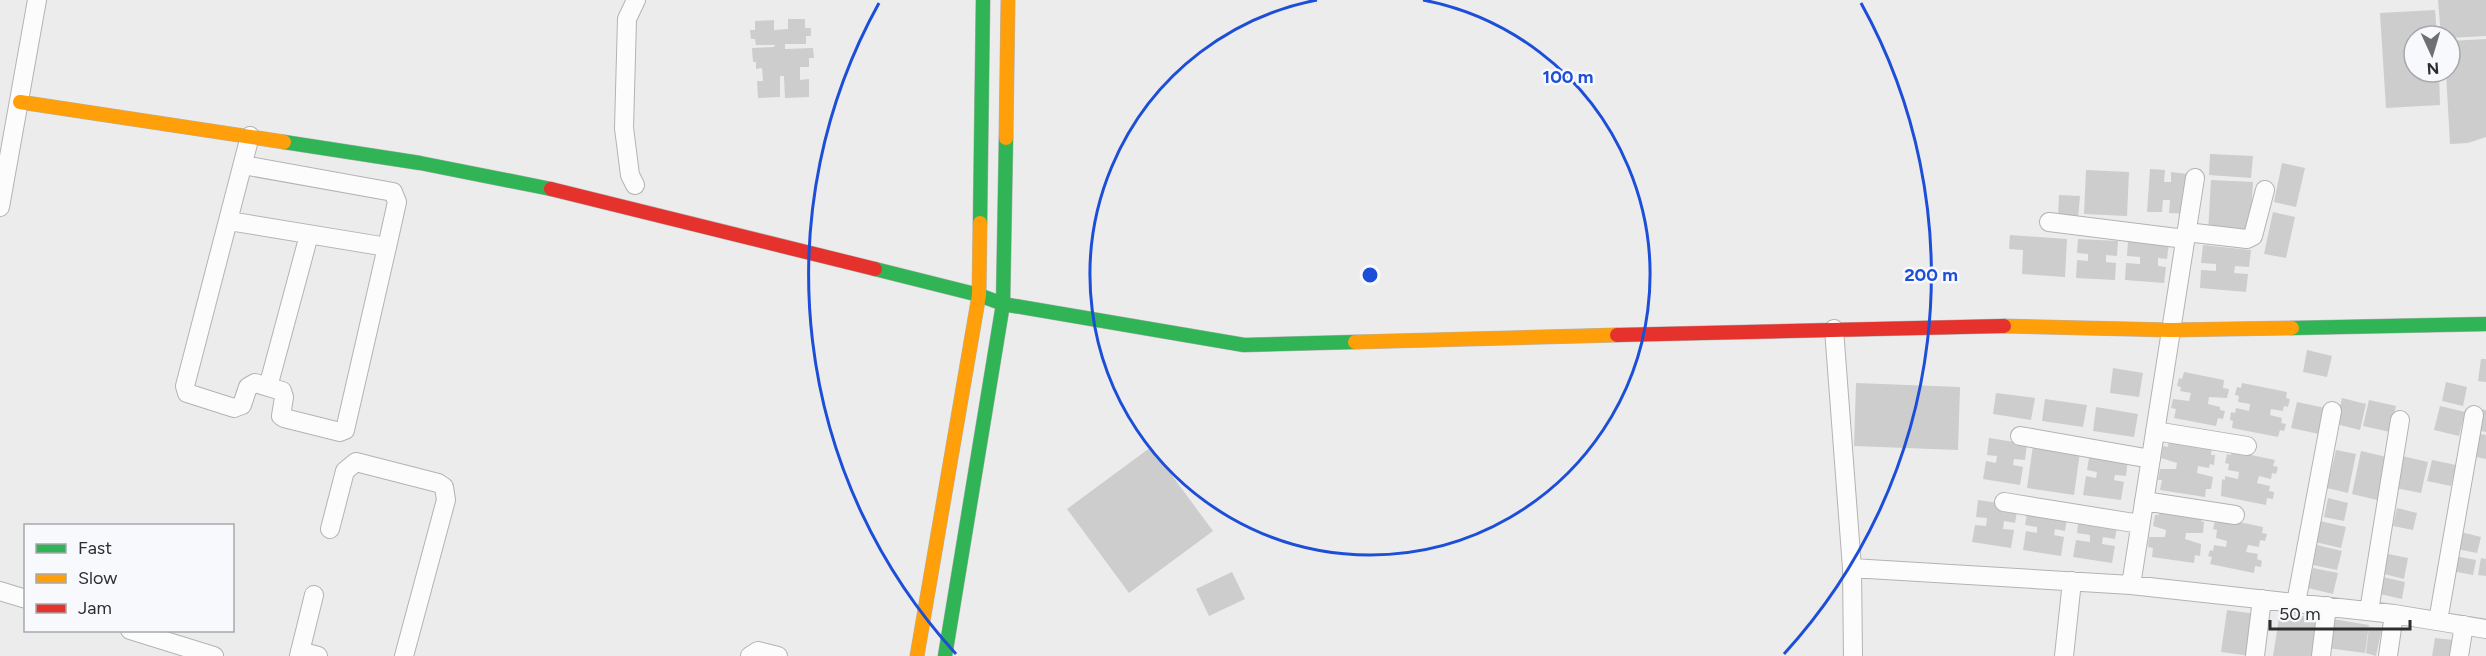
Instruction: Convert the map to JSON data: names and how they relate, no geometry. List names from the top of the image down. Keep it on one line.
{"legend":["Fast","Slow","Jam"],"scale_bar":"50 m","north":"bottom","rings":["100 m","200 m"]}
